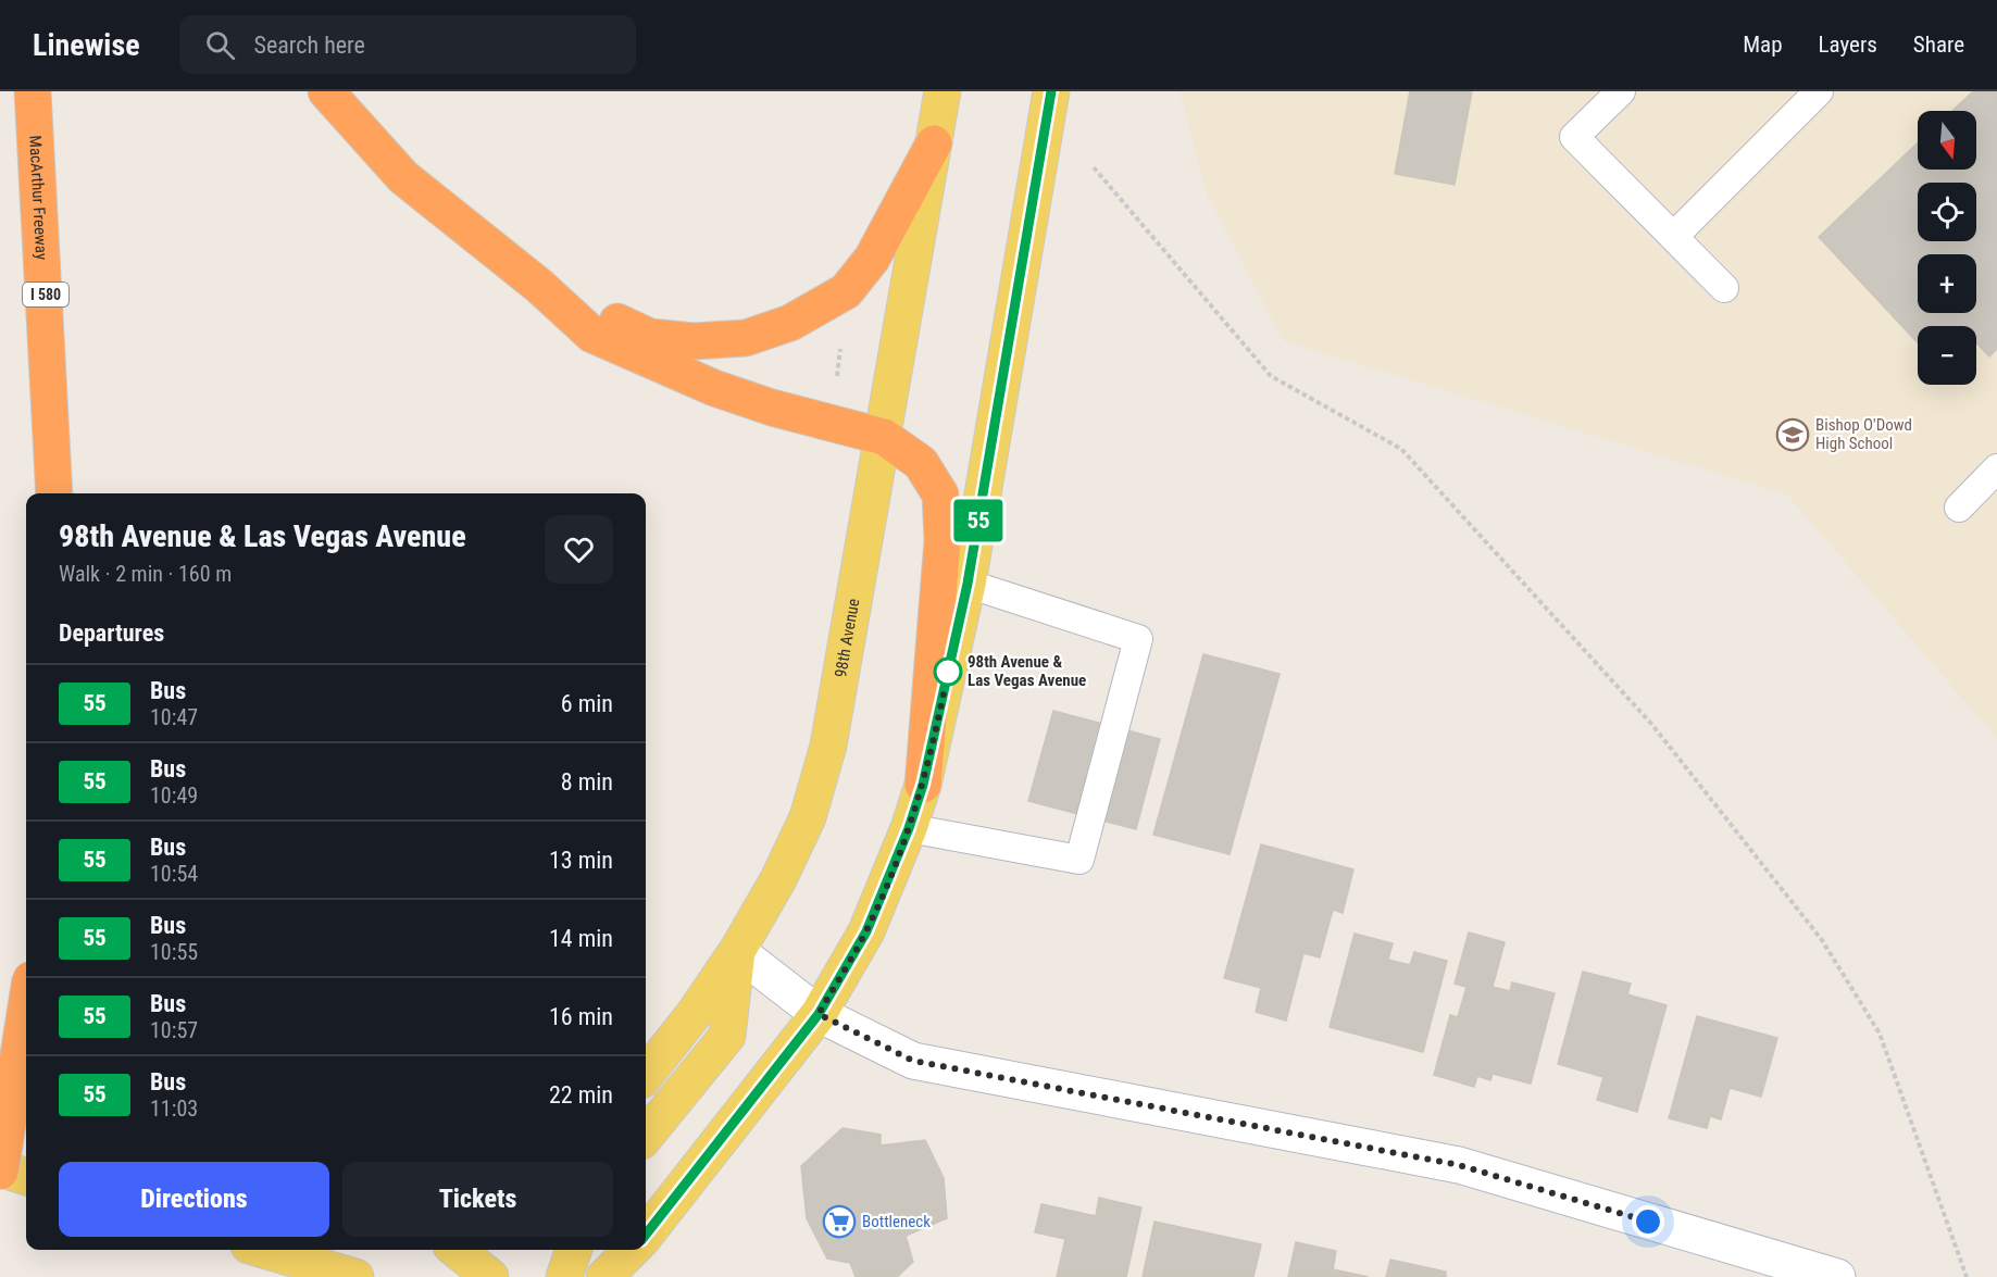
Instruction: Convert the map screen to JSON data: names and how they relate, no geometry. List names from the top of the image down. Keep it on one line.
{"streets":{"highway":["MacArthur Freeway","I 580"],"main road":["98th Avenue"]},"places":{"school or university":["Bishop O'Dowd High School"],"other":["98th Avenue & Las Vegas Avenue"],"supermarket":["Bottleneck"]},"lines":["bus line 55"],"north":"bottom","page":{"header":"Linewise","search":"Search here","nav":["Map","Layers","Share"],"on_map":"55","map_buttons":["+","−"],"heading":[["98th Avenue & Las Vegas Avenue","Walk · 2 min · 160 m"],"Departures"],"list":[{"mark":"55","name":"Bus","note":"10:47","value":"6 min"},{"mark":"55","name":"Bus","note":"10:49","value":"8 min"},{"mark":"55","name":"Bus","note":"10:54","value":"13 min"},{"mark":"55","name":"Bus","note":"10:55","value":"14 min"},{"mark":"55","name":"Bus","note":"10:57","value":"16 min"},{"mark":"55","name":"Bus","note":"11:03","value":"22 min"}],"buttons":["Directions","Tickets"]}}
